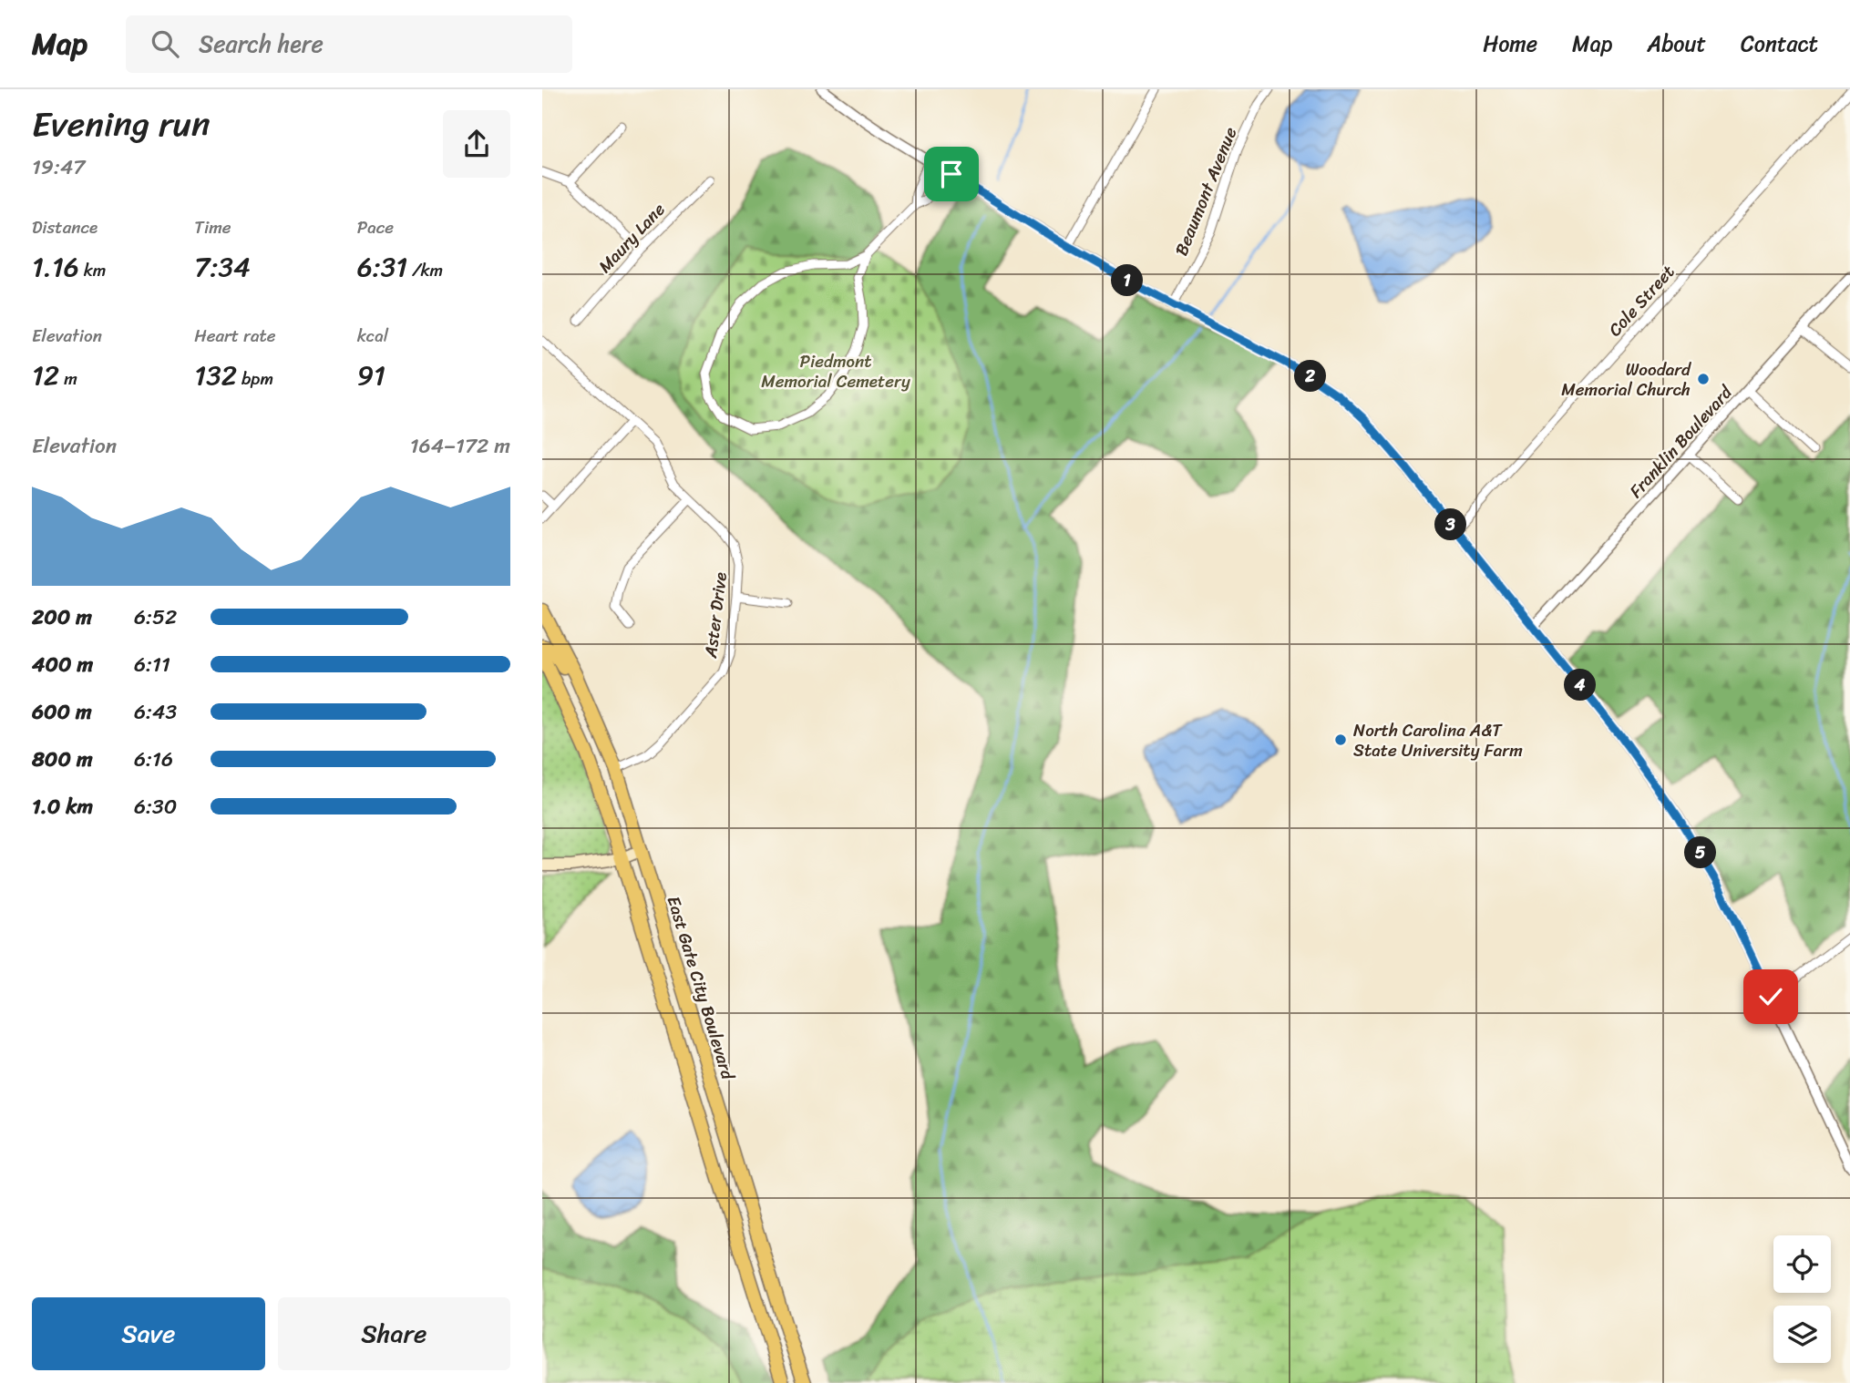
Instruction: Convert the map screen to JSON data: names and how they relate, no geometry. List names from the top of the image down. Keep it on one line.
{"streets":{"main road":["East Gate City Boulevard"],"street":["Beaumont Avenue","Maury Lane","Cole Street","Franklin Boulevard","Aster Drive"]},"crossings":[["Aster Drive","East Gate City Boulevard"]],"parks":["Piedmont Memorial Cemetery"],"places":["Woodard Memorial Church","North Carolina A&T State University Farm"],"page":{"header":"Map","search":"Search here","nav":["Home","Map","About","Contact"],"heading":["Evening run","19:47"],"stats":[["Distance","1.16 km"],["Time","7:34"],["Pace","6:31 /km"],["Elevation","12 m"],["Heart rate","132 bpm"],["kcal","91"]],"pins":["1","2","3","4","5"],"chart":["Elevation","164–172 m"],"list":[{"name":"200 m","note":"6:52"},{"name":"400 m","note":"6:11"},{"name":"600 m","note":"6:43"},{"name":"800 m","note":"6:16"},{"name":"1.0 km","note":"6:30"}],"buttons":["Save","Share"]}}
